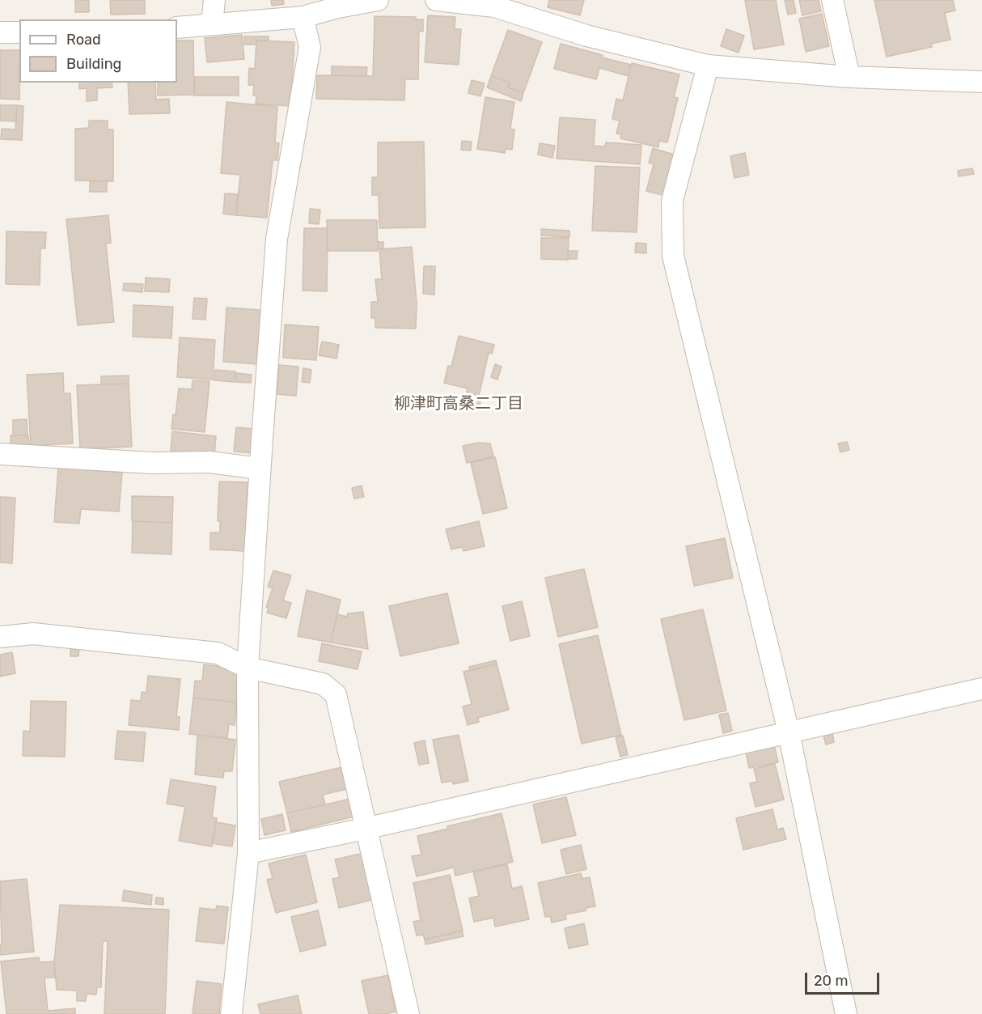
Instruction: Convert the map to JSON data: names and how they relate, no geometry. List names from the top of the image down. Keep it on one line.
{"districts":["柳津町高桑二丁目"],"legend":["Road","Building"],"scale_bar":"20 m"}
